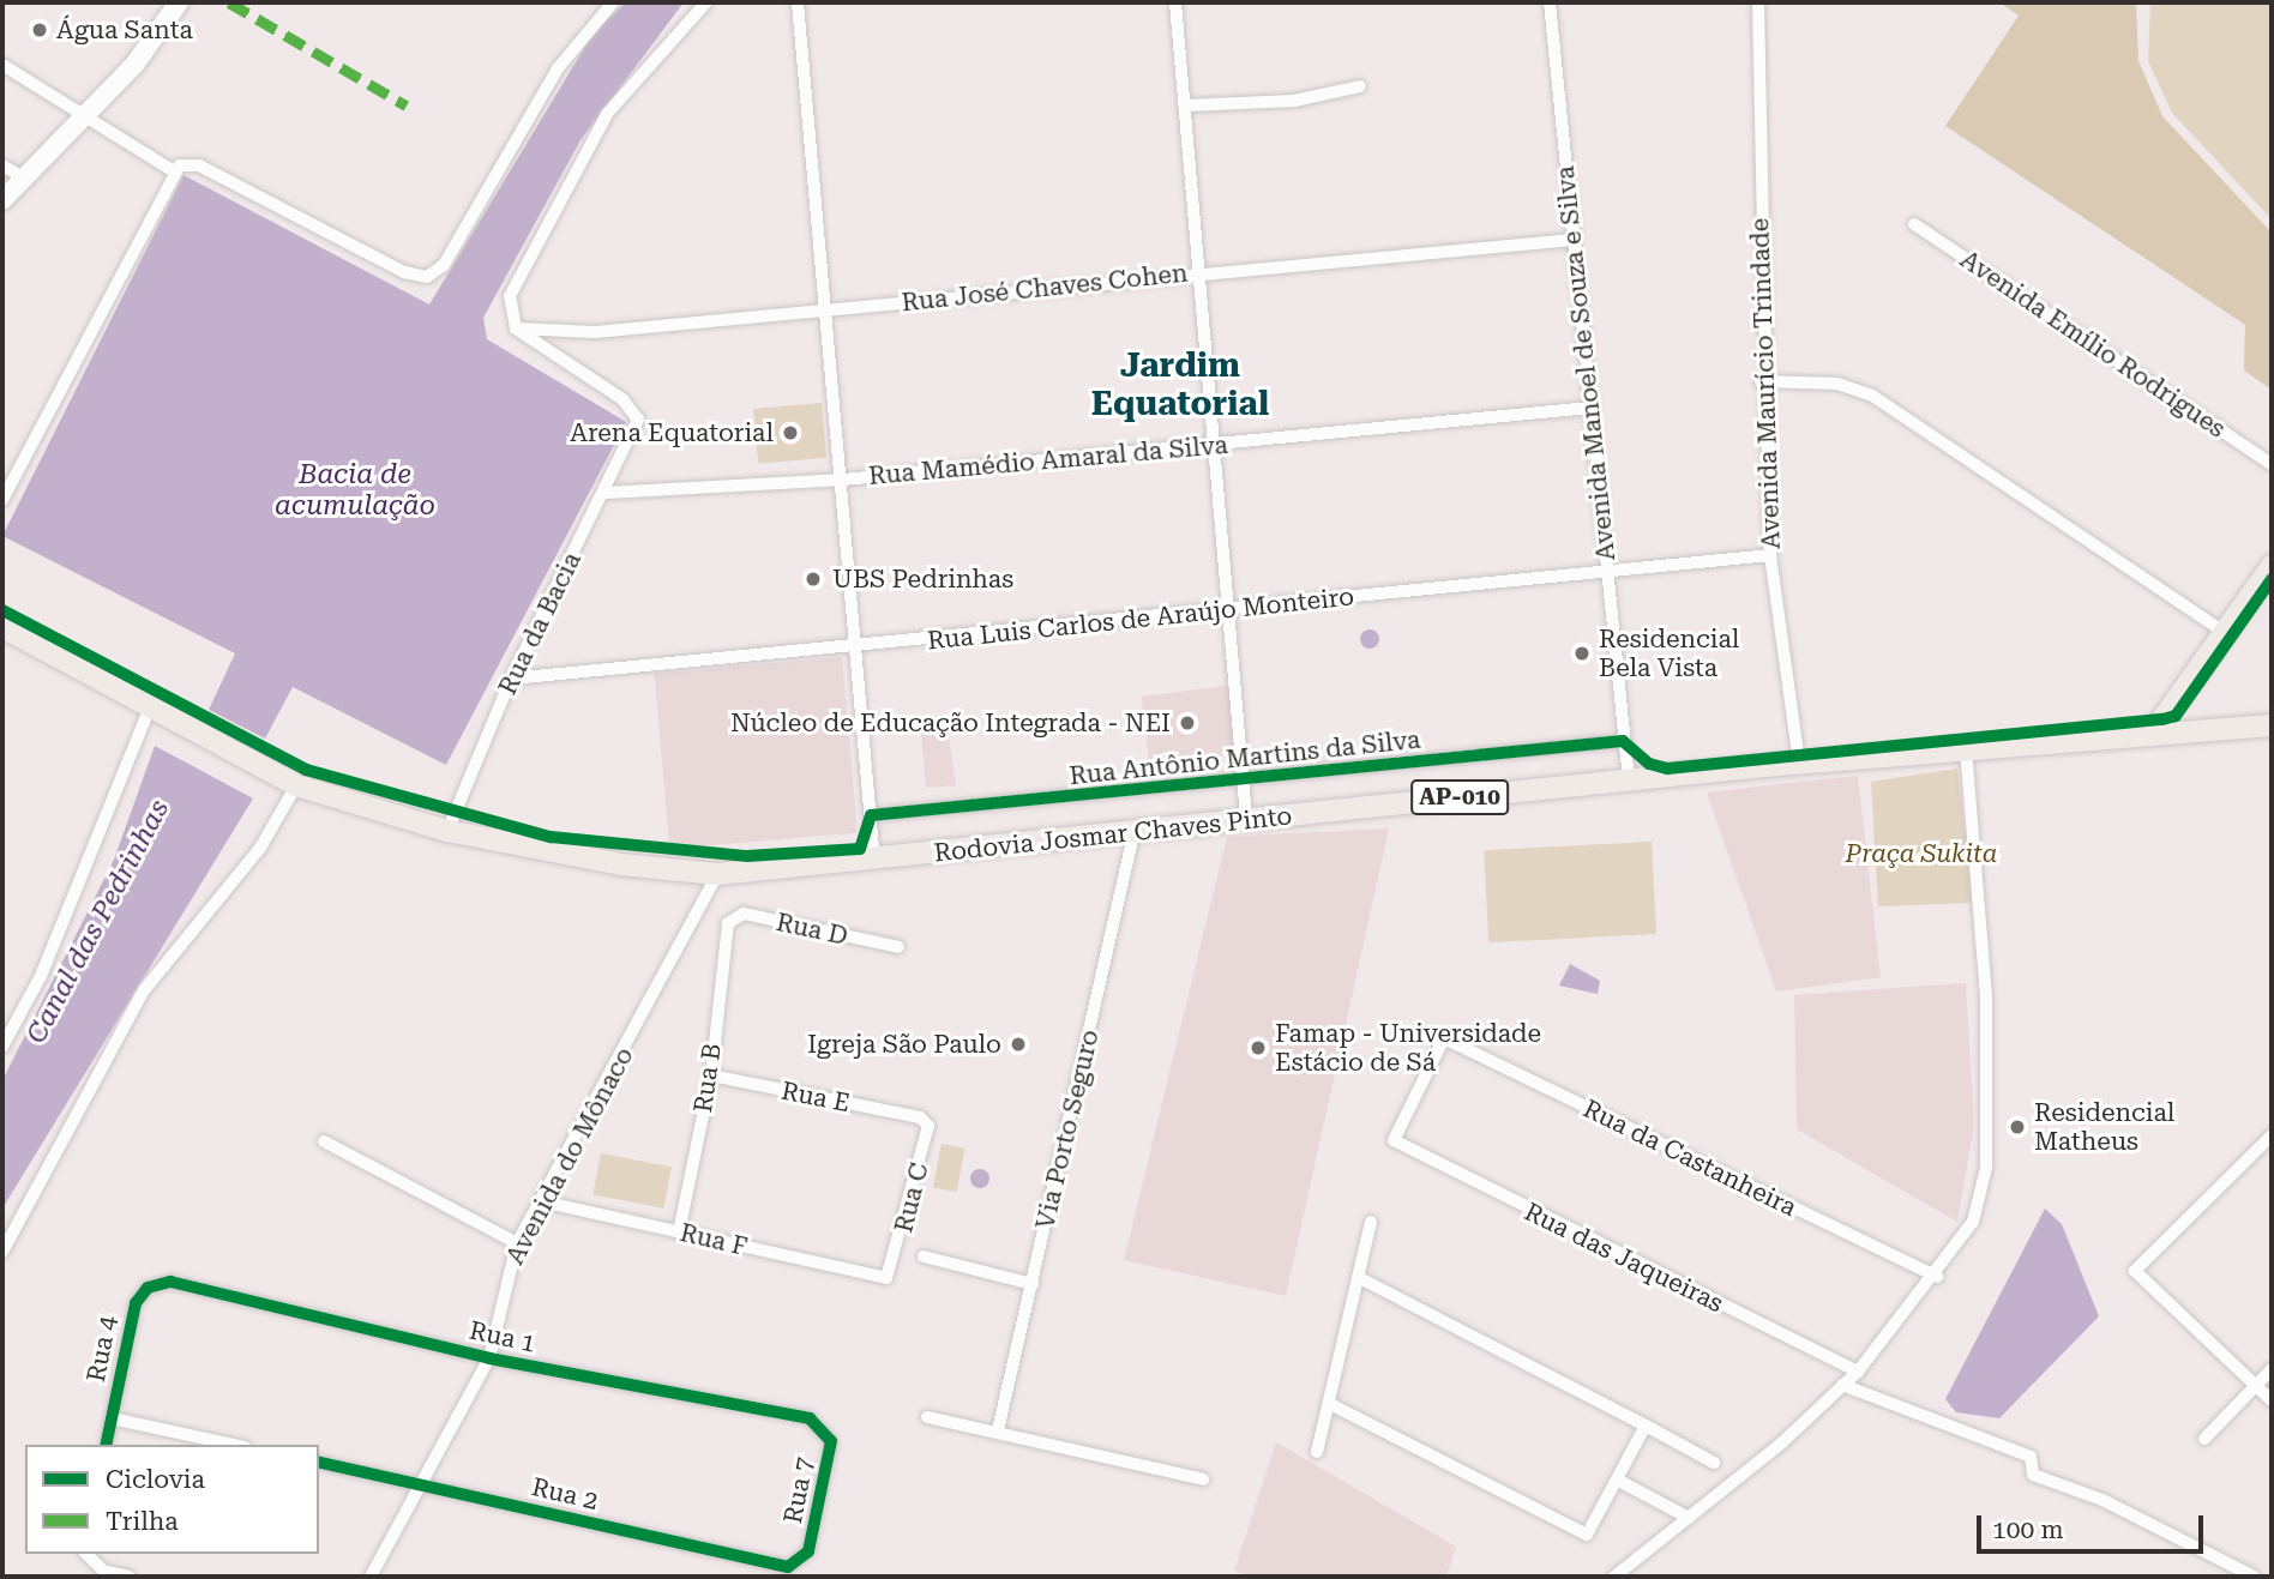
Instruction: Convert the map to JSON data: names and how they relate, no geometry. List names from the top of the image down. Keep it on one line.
{"streets":{"main road":["AP-010","Rodovia Josmar Chaves Pinto"],"street":["Rua José Chaves Cohen","Avenida Emílio Rodrigues","Avenida Manoel de Souza e Silva","Avenida Maurício Trindade","Rua Mamédio Amaral da Silva","Rua Luis Carlos de Araújo Monteiro","Rua da Bacia","Rua Antônio Martins da Silva","Rua D","Rua B","Rua E","Via Porto Seguro","Avenida do Mônaco","Rua da Castanheira","Rua C","Rua F","Rua das Jaqueiras","Rua 1","Rua 4","Rua 7","Rua 2"]},"crossings":[["Rua José Chaves Cohen","Avenida Manoel de Souza e Silva"],["Rua José Chaves Cohen","Rua da Bacia"],["Avenida Manoel de Souza e Silva","Rua Mamédio Amaral da Silva"],["Avenida Manoel de Souza e Silva","Rua Luis Carlos de Araújo Monteiro"],["Avenida Manoel de Souza e Silva","Rua Antônio Martins da Silva"],["Avenida Manoel de Souza e Silva","Rodovia Josmar Chaves Pinto"],["Avenida Maurício Trindade","Rua Luis Carlos de Araújo Monteiro"],["Avenida Maurício Trindade","Rodovia Josmar Chaves Pinto"],["Rua Mamédio Amaral da Silva","Rua da Bacia"],["Rua Luis Carlos de Araújo Monteiro","Rua da Bacia"],["Rua da Bacia","Rodovia Josmar Chaves Pinto"],["Rodovia Josmar Chaves Pinto","Via Porto Seguro"],["Rodovia Josmar Chaves Pinto","Avenida do Mônaco"],["Rua D","Rua B"],["Rua B","Rua E"],["Rua B","Rua F"],["Rua E","Rua C"],["Avenida do Mônaco","Rua F"],["Avenida do Mônaco","Rua 1"],["Avenida do Mônaco","Rua 2"],["Rua da Castanheira","Rua das Jaqueiras"],["Rua C","Rua F"],["Rua 1","Rua 4"],["Rua 1","Rua 7"],["Rua 7","Rua 2"]],"districts":["Jardim Equatorial"],"water":["Bacia de acumulação","Canal das Pedrinhas"],"parks":["Praça Sukita"],"places":["Água Santa","Arena Equatorial","UBS Pedrinhas","Residencial Bela Vista","Núcleo de Educação Integrada - NEI","Igreja São Paulo","Famap - Universidade Estácio de Sá","Residencial Matheus"],"legend":["Ciclovia","Trilha"],"scale_bar":"100 m"}
